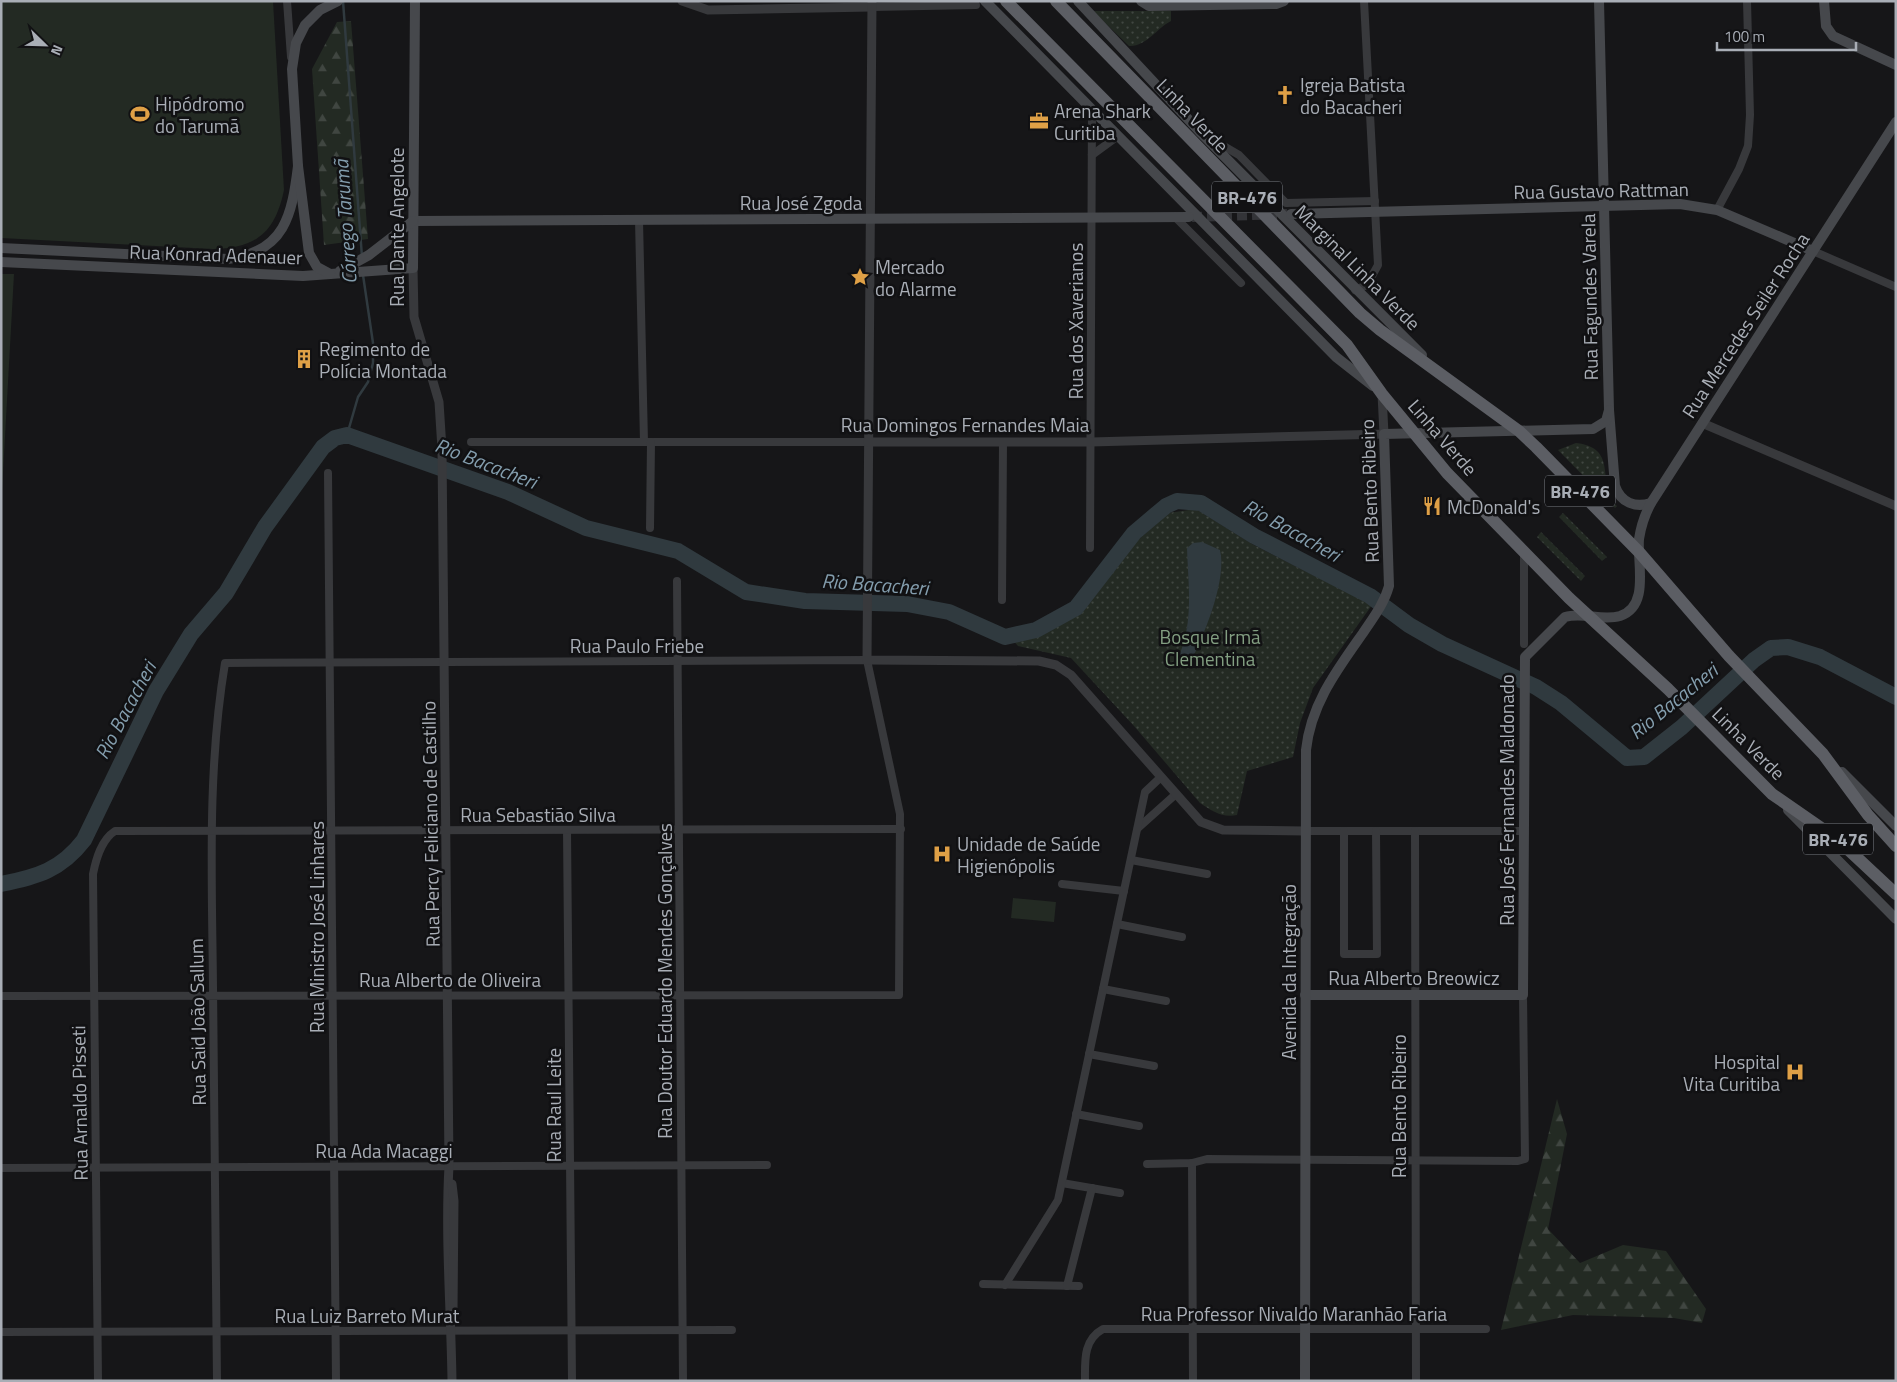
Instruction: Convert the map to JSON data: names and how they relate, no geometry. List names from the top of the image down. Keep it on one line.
{"streets":{"highway":["Linha Verde","BR-476"],"main road":["Rua Gustavo Rattman","Rua José Zgoda","Rua Dante Angelote","Rua Konrad Adenauer","Marginal Linha Verde","Rua Fagundes Varela","Rua Mercedes Seiler Rocha","Rua Domingos Fernandes Maia","Rua Bento Ribeiro","Rua José Fernandes Maldonado","Avenida da Integração","Rua Alberto Breowicz"],"street":["Rua dos Xaverianos","Rua Paulo Friebe","Rua Sebastião Silva","Rua Percy Feliciano de Castilho","Rua Ministro José Linhares","Rua Alberto de Oliveira","Rua Doutor Eduardo Mendes Gonçalves","Rua Said João Sallum","Rua Arnaldo Pisseti","Rua Raul Leite","Rua Ada Macaggi","Rua Professor Nivaldo Maranhão Faria","Rua Luiz Barreto Murat"]},"crossings":[["Linha Verde","Marginal Linha Verde"],["Linha Verde","Rua Mercedes Seiler Rocha"],["Linha Verde","Rua Domingos Fernandes Maia"],["Linha Verde","Rua Bento Ribeiro"],["Linha Verde","Rua José Fernandes Maldonado"],["Rua Gustavo Rattman","Rua Fagundes Varela"],["Rua Gustavo Rattman","Rua Mercedes Seiler Rocha"],["Rua José Zgoda","Rua Dante Angelote"],["Rua José Zgoda","Rua Konrad Adenauer"],["Rua José Zgoda","Rua dos Xaverianos"],["Rua Dante Angelote","Rua Konrad Adenauer"],["Rua Dante Angelote","Rua Percy Feliciano de Castilho"],["Rua Fagundes Varela","Rua Mercedes Seiler Rocha"],["Rua Fagundes Varela","Rua Domingos Fernandes Maia"],["Rua dos Xaverianos","Rua Domingos Fernandes Maia"],["Rua Mercedes Seiler Rocha","Rua José Fernandes Maldonado"],["Rua Domingos Fernandes Maia","Rua Bento Ribeiro"],["Rua Bento Ribeiro","Avenida da Integração"],["Rua Bento Ribeiro","Rua Alberto Breowicz"],["Rua Bento Ribeiro","Rua Professor Nivaldo Maranhão Faria"],["Rua Paulo Friebe","Rua Percy Feliciano de Castilho"],["Rua Paulo Friebe","Rua Ministro José Linhares"],["Rua Paulo Friebe","Rua Doutor Eduardo Mendes Gonçalves"],["Rua Paulo Friebe","Rua Said João Sallum"],["Rua José Fernandes Maldonado","Rua Alberto Breowicz"],["Rua Sebastião Silva","Rua Percy Feliciano de Castilho"],["Rua Sebastião Silva","Rua Ministro José Linhares"],["Rua Sebastião Silva","Rua Alberto de Oliveira"],["Rua Sebastião Silva","Rua Doutor Eduardo Mendes Gonçalves"],["Rua Sebastião Silva","Rua Said João Sallum"],["Rua Sebastião Silva","Rua Arnaldo Pisseti"],["Rua Sebastião Silva","Rua Raul Leite"],["Rua Percy Feliciano de Castilho","Rua Alberto de Oliveira"],["Rua Percy Feliciano de Castilho","Rua Ada Macaggi"],["Rua Percy Feliciano de Castilho","Rua Luiz Barreto Murat"],["Rua Ministro José Linhares","Rua Alberto de Oliveira"],["Rua Ministro José Linhares","Rua Ada Macaggi"],["Rua Ministro José Linhares","Rua Luiz Barreto Murat"],["Avenida da Integração","Rua Alberto Breowicz"],["Avenida da Integração","Rua Professor Nivaldo Maranhão Faria"],["Rua Alberto de Oliveira","Rua Doutor Eduardo Mendes Gonçalves"],["Rua Alberto de Oliveira","Rua Said João Sallum"],["Rua Alberto de Oliveira","Rua Arnaldo Pisseti"],["Rua Alberto de Oliveira","Rua Raul Leite"],["Rua Doutor Eduardo Mendes Gonçalves","Rua Ada Macaggi"],["Rua Doutor Eduardo Mendes Gonçalves","Rua Luiz Barreto Murat"],["Rua Said João Sallum","Rua Ada Macaggi"],["Rua Said João Sallum","Rua Luiz Barreto Murat"],["Rua Arnaldo Pisseti","Rua Ada Macaggi"],["Rua Arnaldo Pisseti","Rua Luiz Barreto Murat"],["Rua Raul Leite","Rua Ada Macaggi"],["Rua Raul Leite","Rua Luiz Barreto Murat"]],"water":["Córrego Tarumã","Rio Bacacheri"],"parks":["Bosque Irmã Clementina"],"places":{"church":["Igreja Batista do Bacacheri"],"sports":["Hipódromo do Tarumã"],"office":["Arena Shark Curitiba"],"place":["Mercado do Alarme"],"building":["Regimento de Polícia Montada"],"restaurant":["McDonald's"],"hospital":["Unidade de Saúde Higienópolis","Hospital Vita Curitiba"]},"scale_bar":"100 m","north":"bottom right"}
